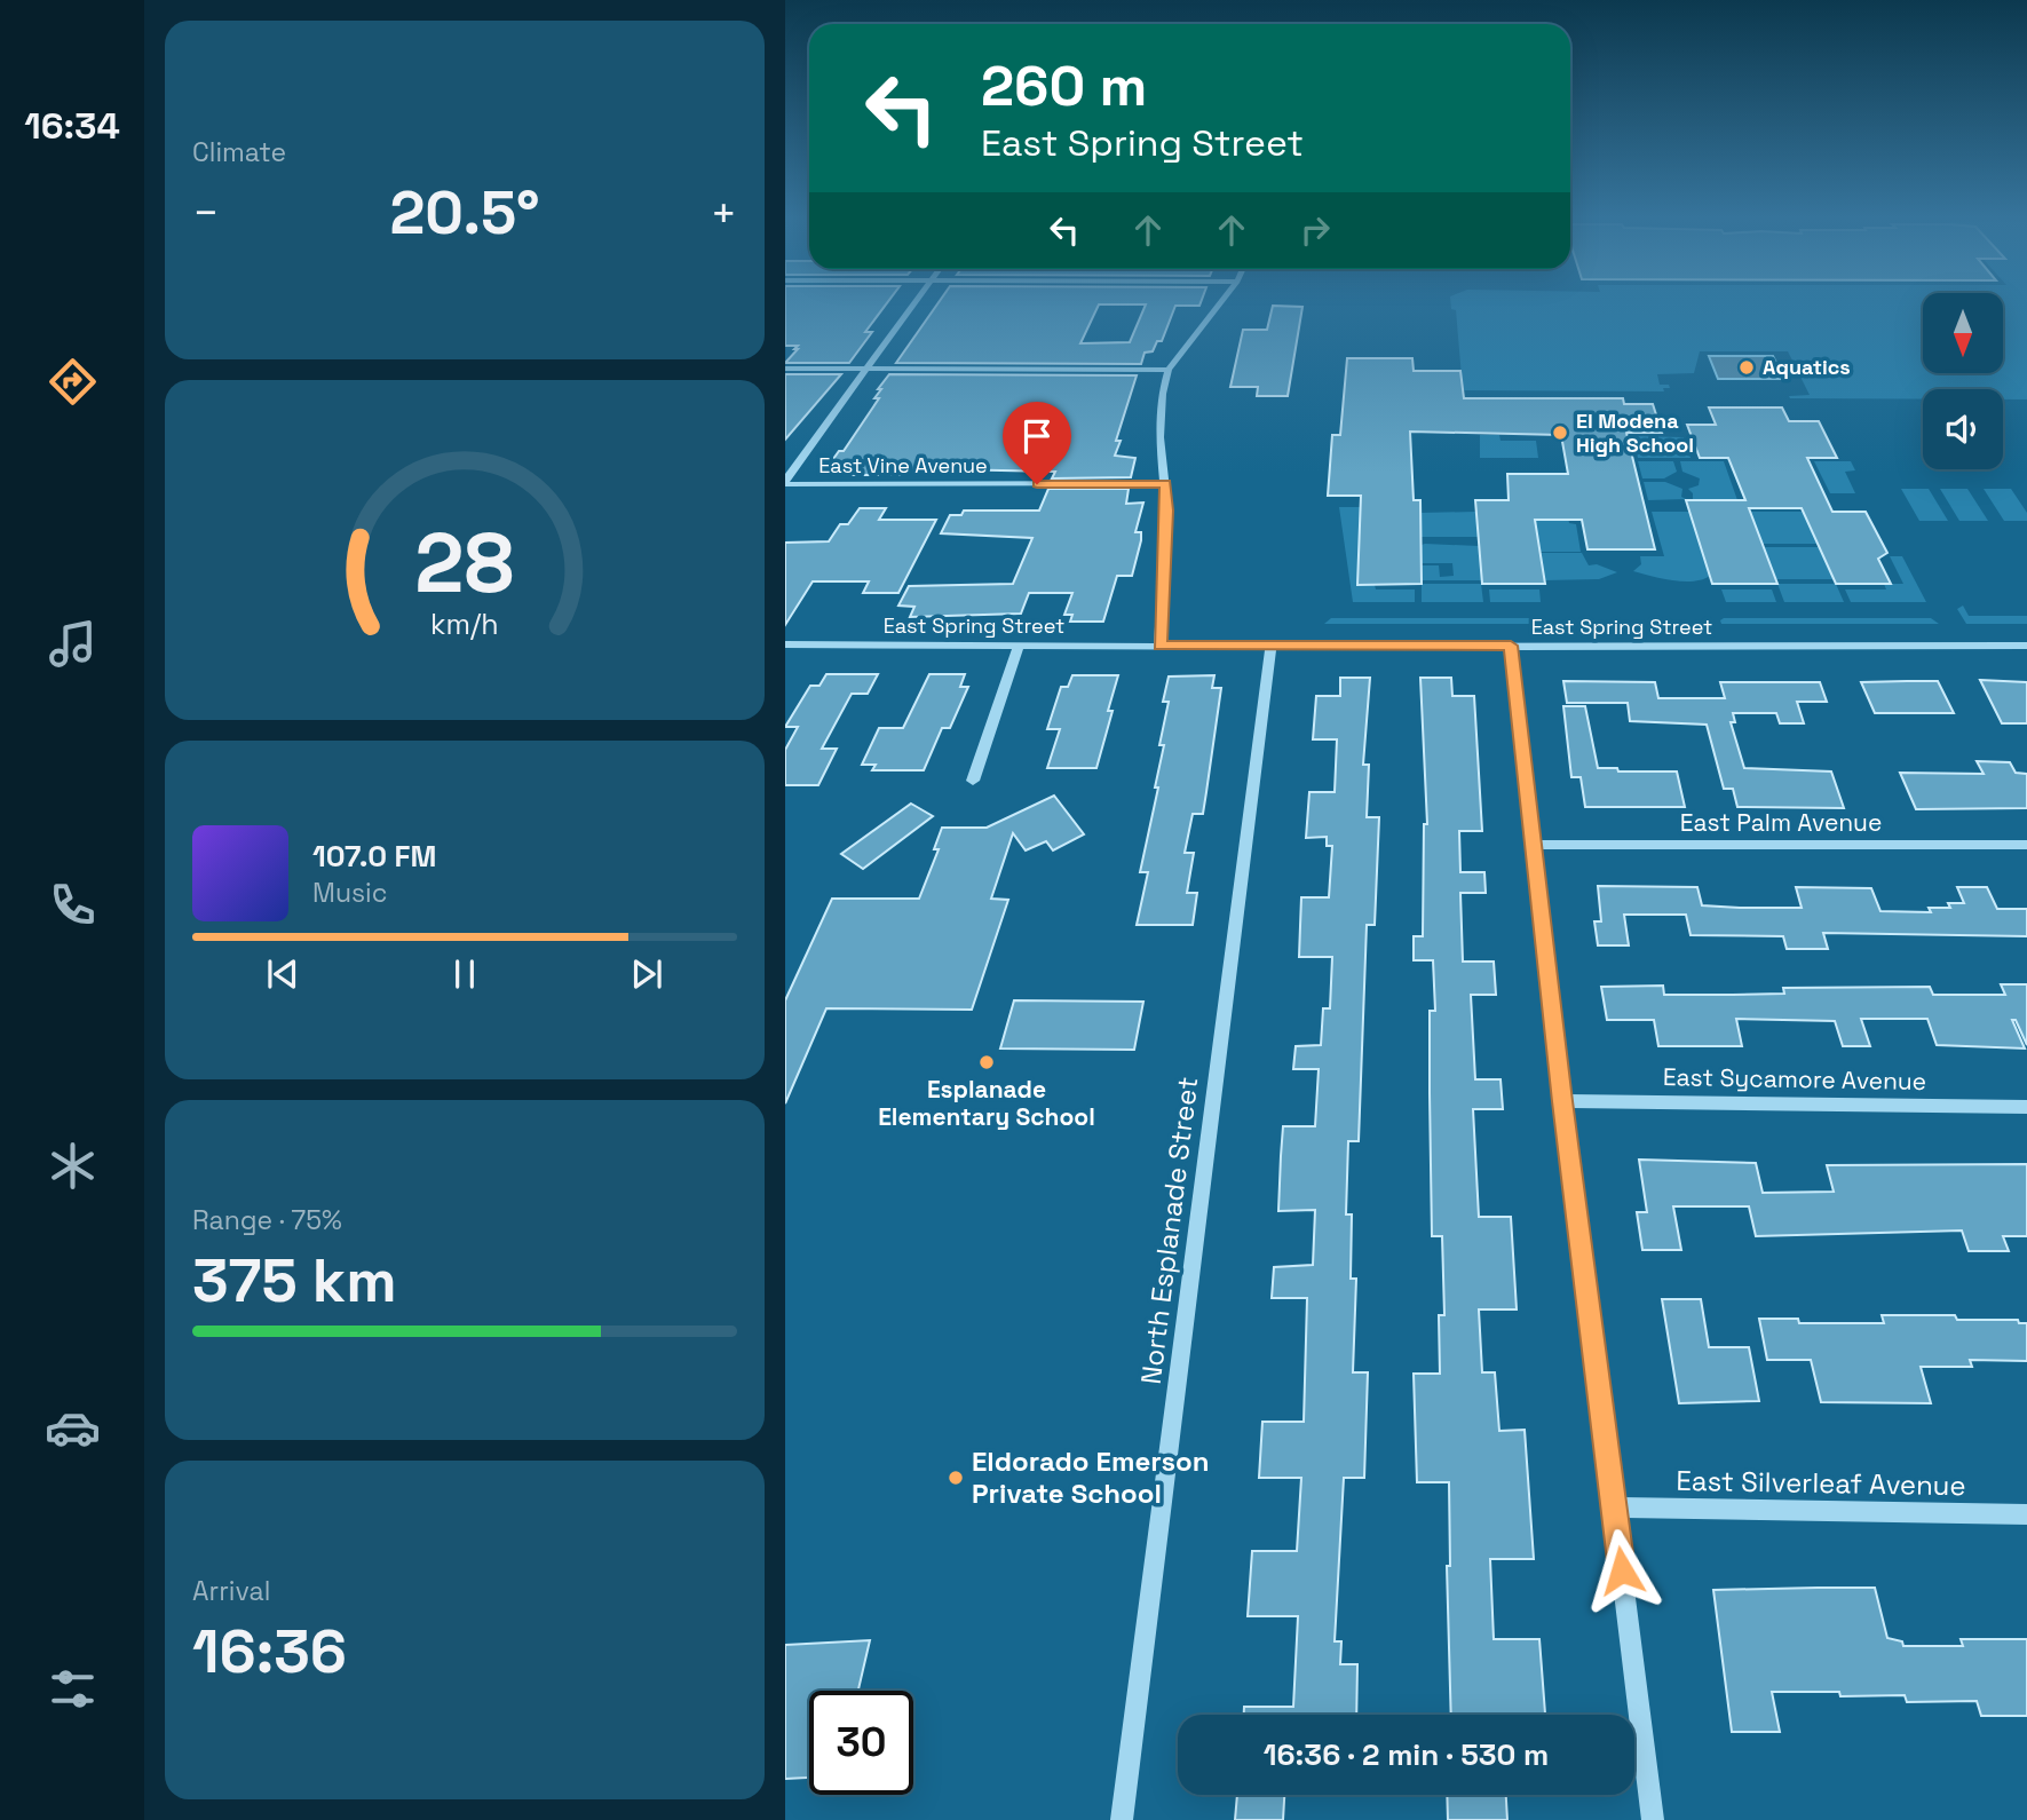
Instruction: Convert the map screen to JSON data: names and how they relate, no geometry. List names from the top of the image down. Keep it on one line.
{"streets":{"street":["East Vine Avenue","East Spring Street","East Palm Avenue","East Sycamore Avenue","North Esplanade Street","East Silverleaf Avenue"]},"crossings":[["East Spring Street","North Esplanade Street"]],"places":["Aquatics","El Modena High School","Esplanade Elementary School","Eldorado Emerson Private School"],"north":"bottom","page":{"tabs":"16:34","tile":["Climate",["Range · 75%","375 km"],["Arrival","16:36"]],"turn":["260 m","East Spring Street"],"heat":["−","20.5°","+"],"song":["107.0 FM","Music"],"limit":"30","trip":"16:36 · 2 min · 530 m","gauge":["28","km/h"]}}
